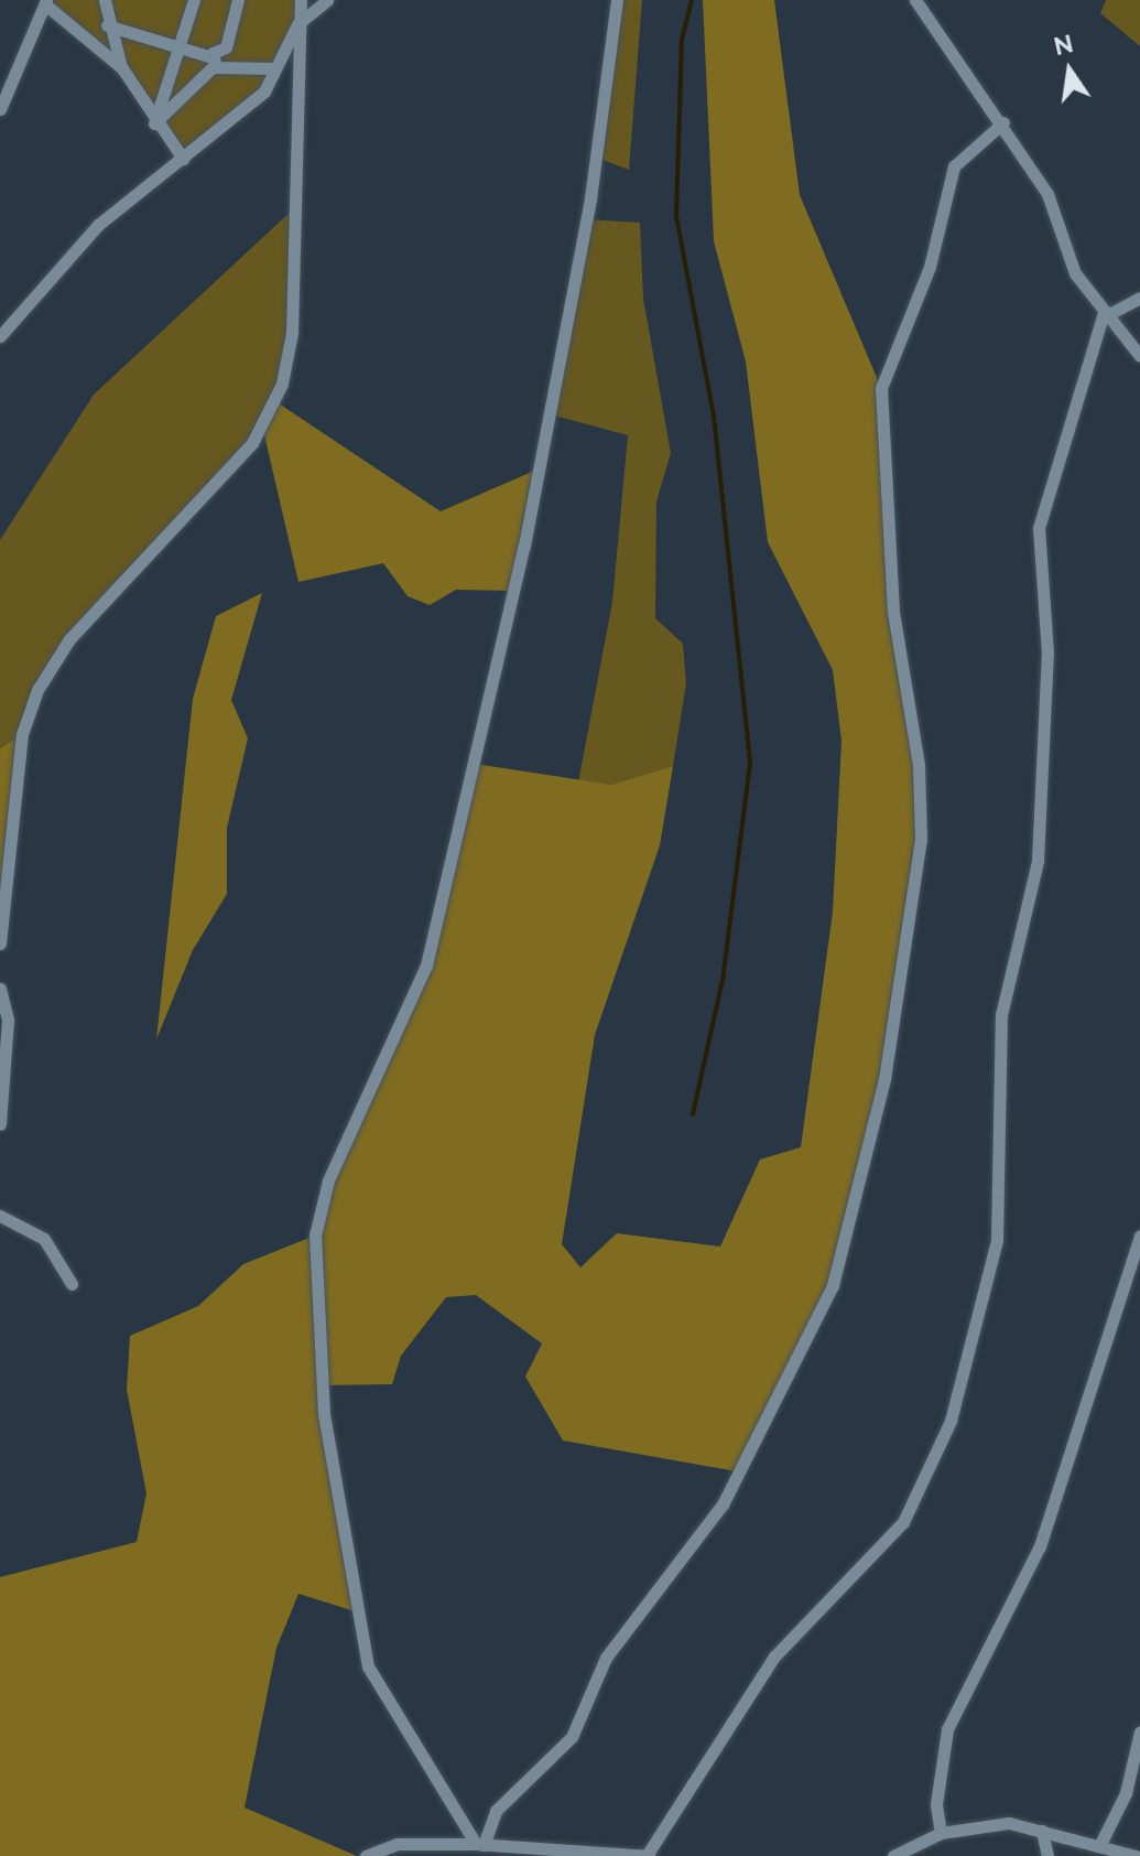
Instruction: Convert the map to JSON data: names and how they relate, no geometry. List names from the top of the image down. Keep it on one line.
{"north":"top"}
